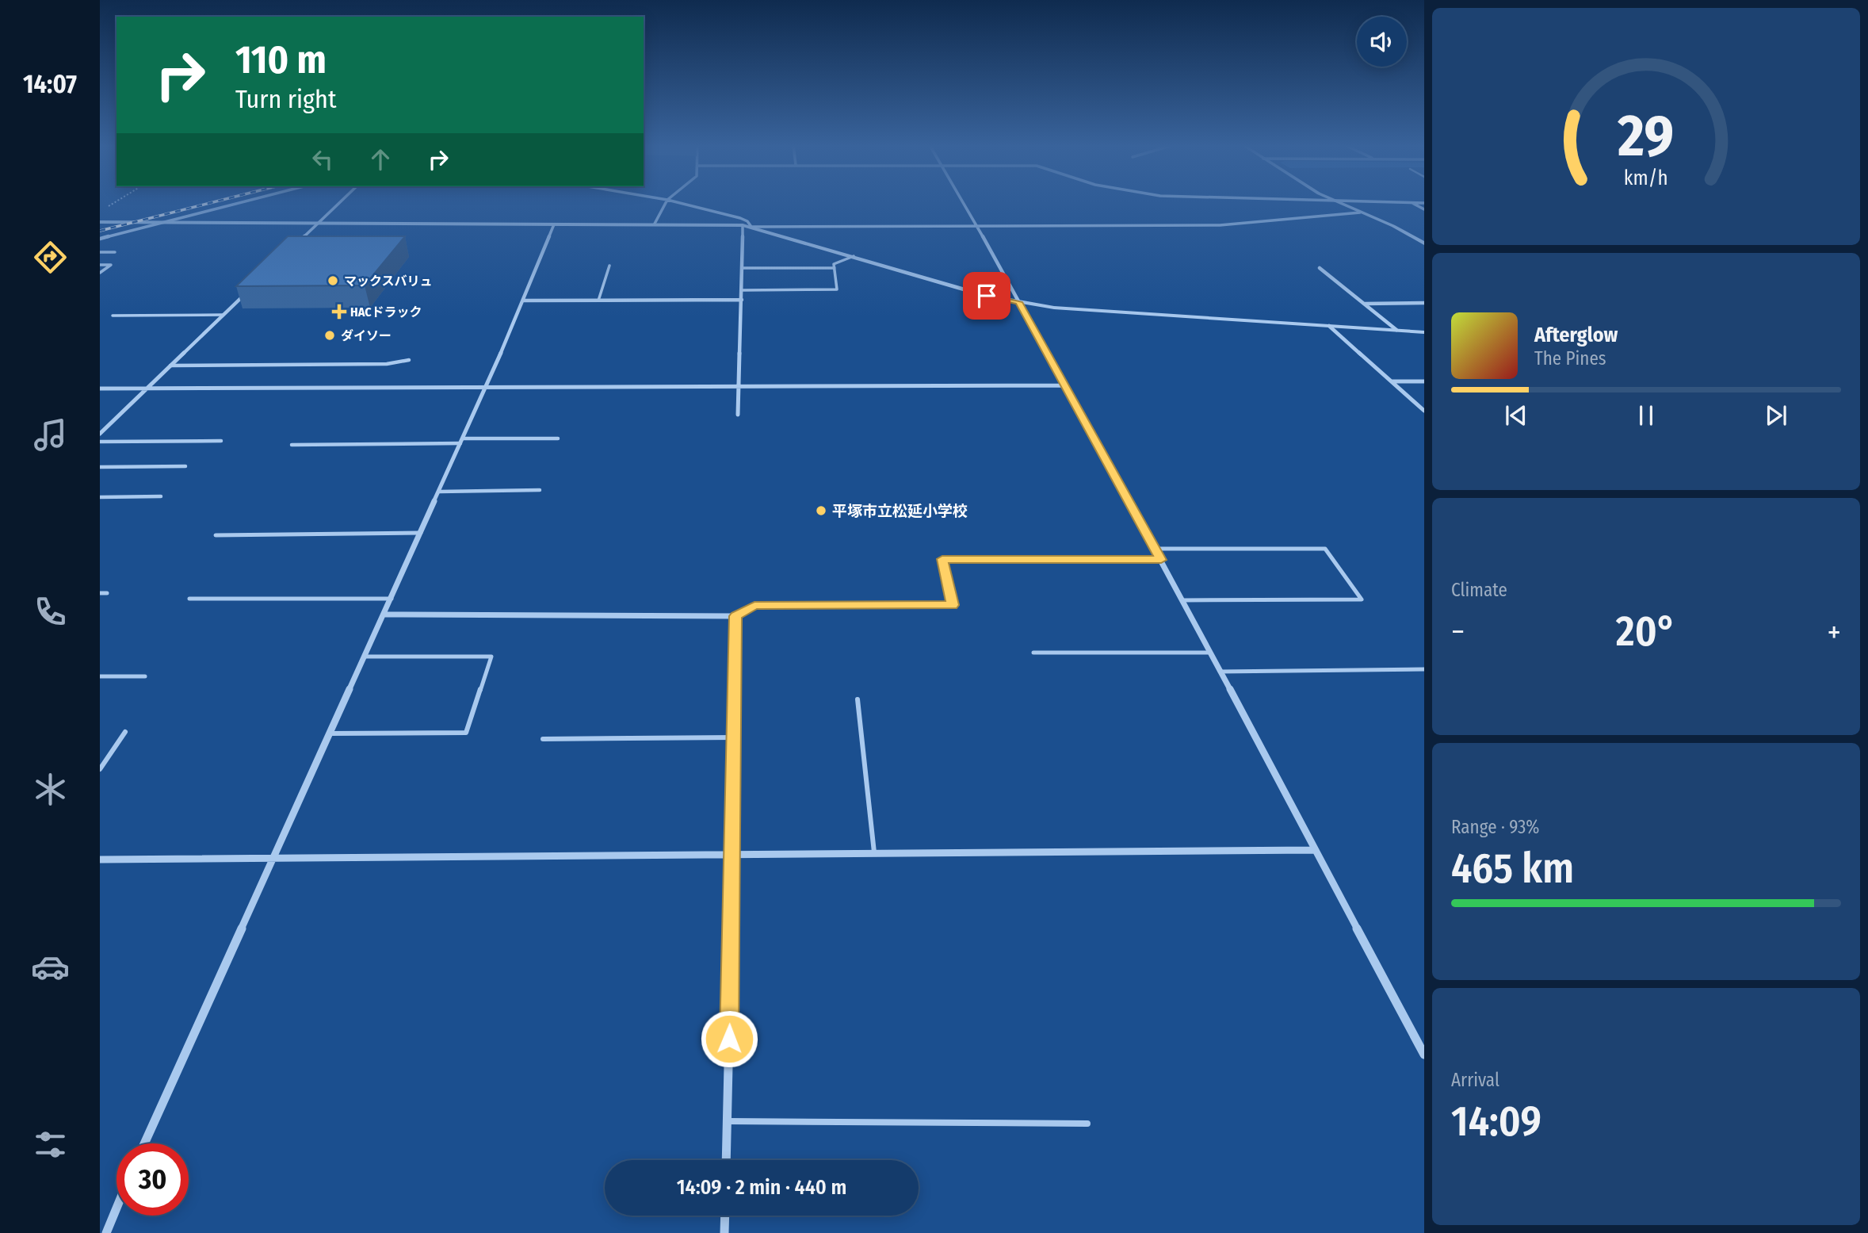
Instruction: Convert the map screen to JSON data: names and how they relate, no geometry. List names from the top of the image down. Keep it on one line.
{"places":{"other":["マックスバリュ","ダイソー","平塚市立松延小学校"],"health":["HACドラック"]},"page":{"tabs":"14:07","turn":["110 m","Turn right"],"song":["Afterglow","The Pines"],"tile":["Climate",["Range · 93%","465 km"],["Arrival","14:09"]],"heat":["−","20°","+"],"limit":"30","trip":"14:09 · 2 min · 440 m","gauge":["29","km/h"]}}
